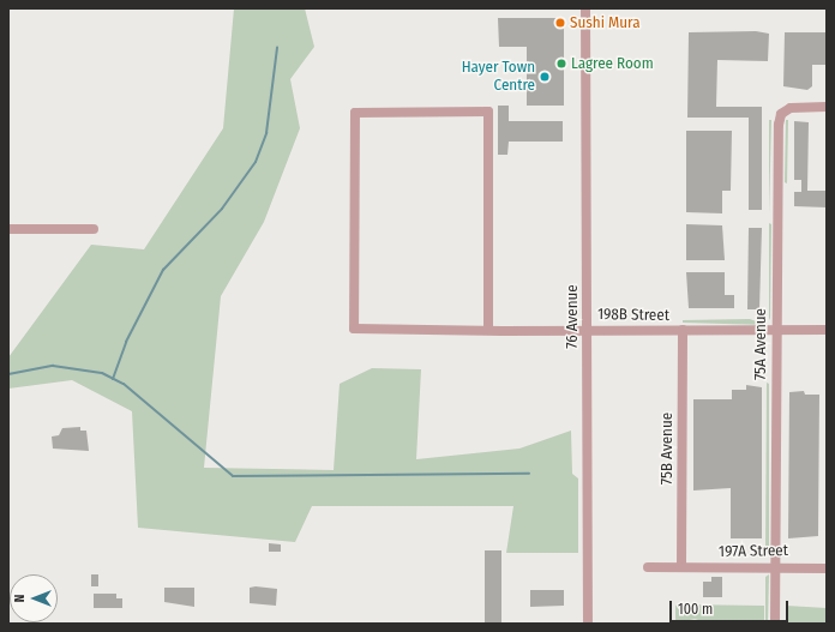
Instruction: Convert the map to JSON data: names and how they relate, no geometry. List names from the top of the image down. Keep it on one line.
{"streets":{"street":["198B Street","76 Avenue","75A Avenue","75B Avenue","197A Street"]},"crossings":[["198B Street","76 Avenue"],["198B Street","75A Avenue"],["198B Street","75B Avenue"],["75A Avenue","197A Street"],["75B Avenue","197A Street"]],"places":["Sushi Mura","Lagree Room","Hayer Town Centre"],"scale_bar":"100 m","north":"left"}
